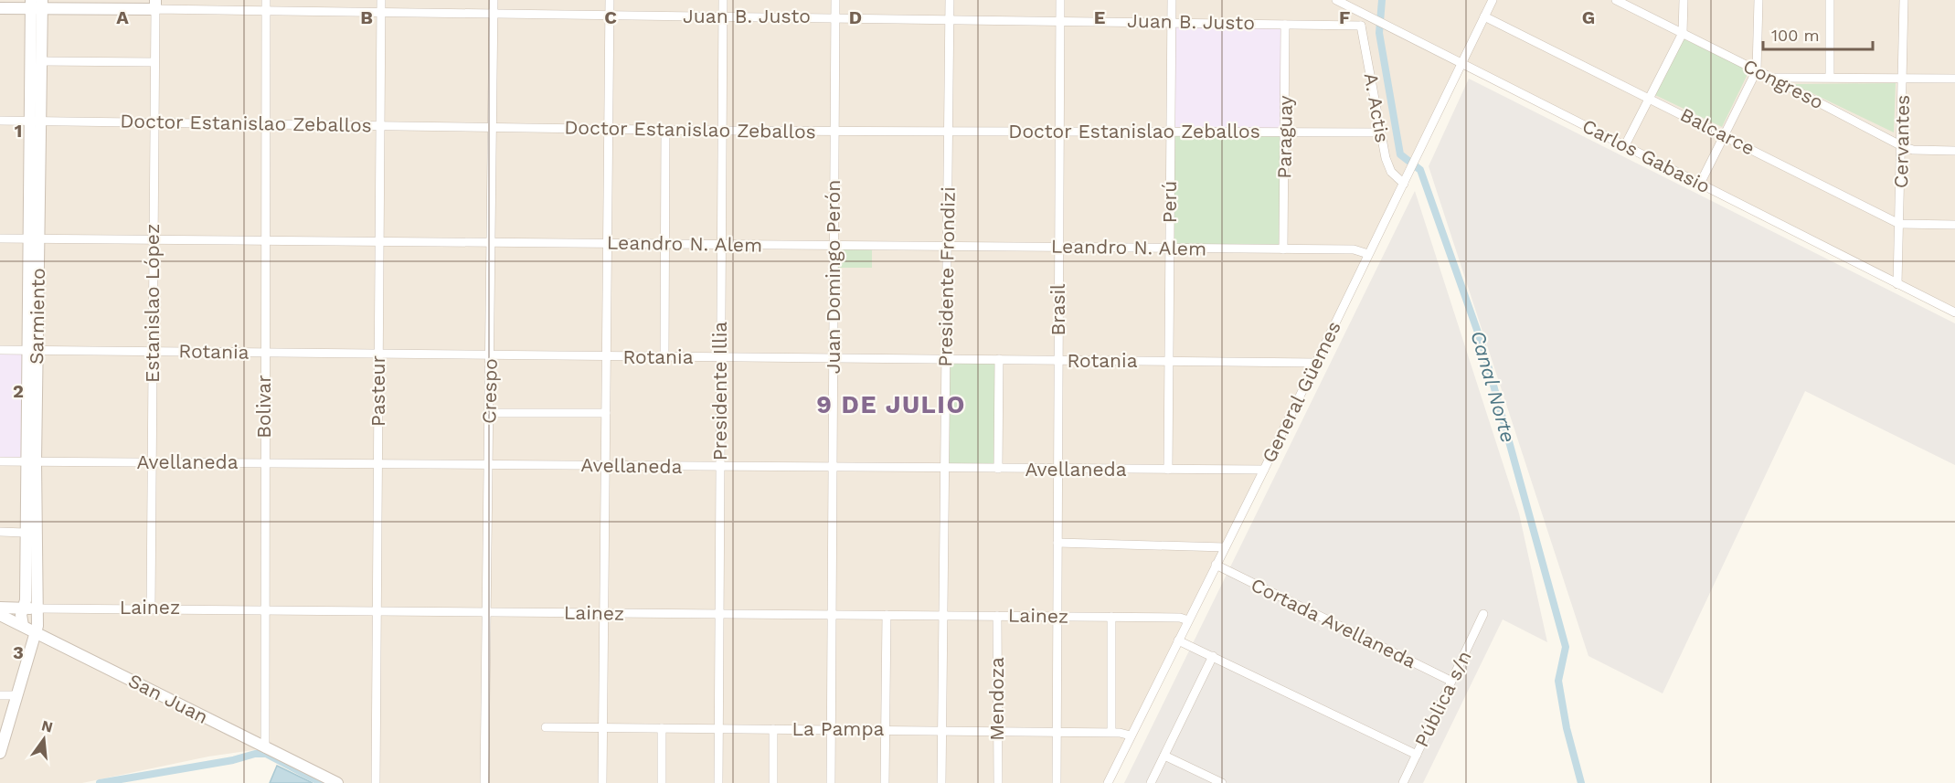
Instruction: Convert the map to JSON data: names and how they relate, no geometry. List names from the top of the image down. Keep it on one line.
{"streets":{"street":["Juan B. Justo","Congreso","A. Actis","Doctor Estanislao Zeballos","Balcarce","Paraguay","Cervantes","Carlos Gabasio","Perú","Leandro N. Alem","Juan Domingo Perón","Presidente Frondizi","Estanislao López","Brasil","Sarmiento","Rotania","Pasteur","Crespo","Presidente Illia","General Güemes","Bolivar","Avellaneda","Lainez","Cortada Avellaneda","San Juan","Mendoza","Pública s/n","La Pampa"]},"crossings":[["Juan B. Justo","A. Actis"],["Juan B. Justo","Paraguay"],["Juan B. Justo","Perú"],["Juan B. Justo","Juan Domingo Perón"],["Juan B. Justo","Presidente Frondizi"],["Juan B. Justo","Estanislao López"],["Juan B. Justo","Brasil"],["Juan B. Justo","Sarmiento"],["Juan B. Justo","Pasteur"],["Juan B. Justo","Crespo"],["Juan B. Justo","Presidente Illia"],["Juan B. Justo","Bolivar"],["Congreso","Cervantes"],["A. Actis","Doctor Estanislao Zeballos"],["A. Actis","General Güemes"],["Doctor Estanislao Zeballos","Paraguay"],["Doctor Estanislao Zeballos","Perú"],["Doctor Estanislao Zeballos","Juan Domingo Perón"],["Doctor Estanislao Zeballos","Presidente Frondizi"],["Doctor Estanislao Zeballos","Estanislao López"],["Doctor Estanislao Zeballos","Brasil"],["Doctor Estanislao Zeballos","Sarmiento"],["Doctor Estanislao Zeballos","Pasteur"],["Doctor Estanislao Zeballos","Crespo"],["Doctor Estanislao Zeballos","Presidente Illia"],["Doctor Estanislao Zeballos","Bolivar"],["Balcarce","Cervantes"],["Balcarce","General Güemes"],["Paraguay","Leandro N. Alem"],["Cervantes","Carlos Gabasio"],["Carlos Gabasio","General Güemes"],["Perú","Leandro N. Alem"],["Perú","Rotania"],["Perú","Avellaneda"],["Leandro N. Alem","Juan Domingo Perón"],["Leandro N. Alem","Presidente Frondizi"],["Leandro N. Alem","Estanislao López"],["Leandro N. Alem","Brasil"],["Leandro N. Alem","Sarmiento"],["Leandro N. Alem","Pasteur"],["Leandro N. Alem","Crespo"],["Leandro N. Alem","Presidente Illia"],["Leandro N. Alem","General Güemes"],["Leandro N. Alem","Bolivar"],["Juan Domingo Perón","Rotania"],["Juan Domingo Perón","Avellaneda"],["Juan Domingo Perón","Lainez"],["Juan Domingo Perón","La Pampa"],["Presidente Frondizi","Rotania"],["Presidente Frondizi","Avellaneda"],["Presidente Frondizi","Lainez"],["Presidente Frondizi","La Pampa"],["Estanislao López","Rotania"],["Estanislao López","Avellaneda"],["Estanislao López","Lainez"],["Brasil","Rotania"],["Brasil","Avellaneda"],["Brasil","Lainez"],["Brasil","La Pampa"],["Sarmiento","Rotania"],["Sarmiento","Avellaneda"],["Sarmiento","Lainez"],["Sarmiento","San Juan"],["Rotania","Pasteur"],["Rotania","Crespo"],["Rotania","Presidente Illia"],["Rotania","General Güemes"],["Rotania","Bolivar"],["Pasteur","Avellaneda"],["Pasteur","Lainez"],["Crespo","Avellaneda"],["Crespo","Lainez"],["Presidente Illia","Avellaneda"],["Presidente Illia","Lainez"],["Presidente Illia","La Pampa"],["General Güemes","Avellaneda"],["General Güemes","Lainez"],["General Güemes","Cortada Avellaneda"],["General Güemes","La Pampa"],["Bolivar","Avellaneda"],["Bolivar","Lainez"],["Bolivar","San Juan"],["Lainez","Mendoza"],["Cortada Avellaneda","Pública s/n"],["Mendoza","La Pampa"]],"districts":["9 DE JULIO"],"water":["Canal Norte"],"scale_bar":"100 m","north":"top","grid":{"columns":["A","B","C","D","E","F","G"],"rows":["1","2","3"]}}
